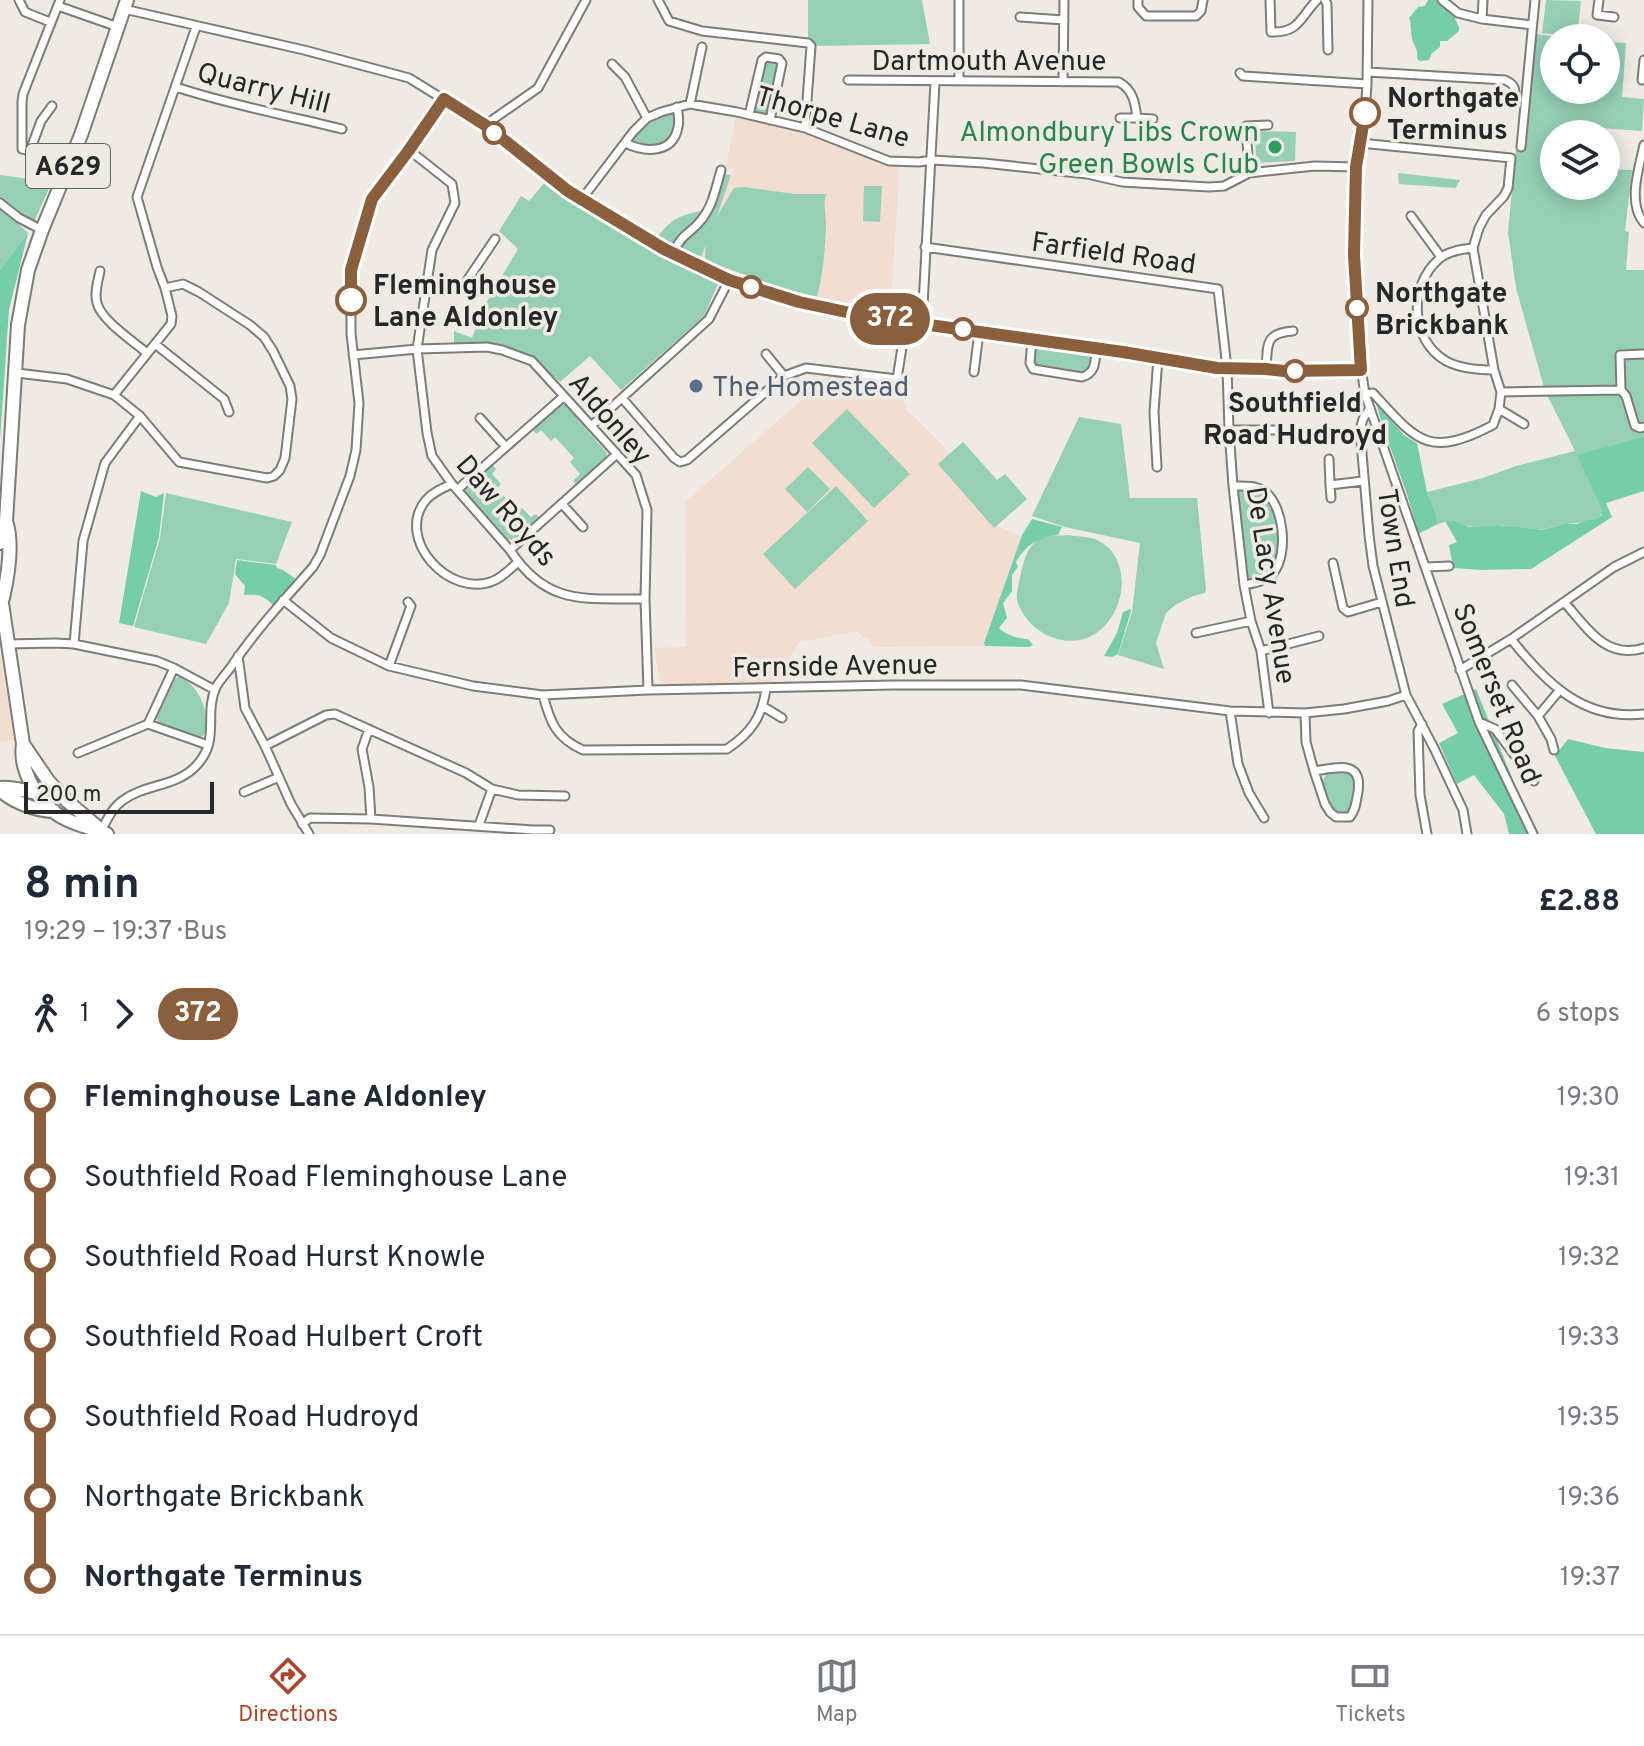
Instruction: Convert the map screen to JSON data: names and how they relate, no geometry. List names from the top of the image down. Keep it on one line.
{"streets":{"highway":["A629"],"street":["Dartmouth Avenue","Quarry Hill","Thorpe Lane","Farfield Road","Aldonley","Daw Royds","Town End","De Lacy Avenue","Fernside Avenue","Somerset Road"]},"crossings":[["Farfield Road","De Lacy Avenue"],["Aldonley","Daw Royds"],["Aldonley","Fernside Avenue"],["Town End","Fernside Avenue"],["Town End","Somerset Road"],["De Lacy Avenue","Fernside Avenue"]],"places":["Northgate Terminus","Almondbury Libs Crown Green Bowls Club","Fleminghouse Lane Aldonley","Northgate Brickbank","Southfield Road Hudroyd","The Homestead"],"lines":["bus line 372"],"scale_bar":"200 m","page":{"on_map":"372","scale":"200 m","heading":["8 min","19:29 – 19:37 · Bus","£2.88"],"legs":["1","372","6 stops"],"list":[{"name":"Fleminghouse Lane Aldonley","value":"19:30"},{"name":"Southfield Road Fleminghouse Lane","value":"19:31"},{"name":"Southfield Road Hurst Knowle","value":"19:32"},{"name":"Southfield Road Hulbert Croft","value":"19:33"},{"name":"Southfield Road Hudroyd","value":"19:35"},{"name":"Northgate Brickbank","value":"19:36"},{"name":"Northgate Terminus","value":"19:37"}],"tabs":["Directions","Map","Tickets"]}}
